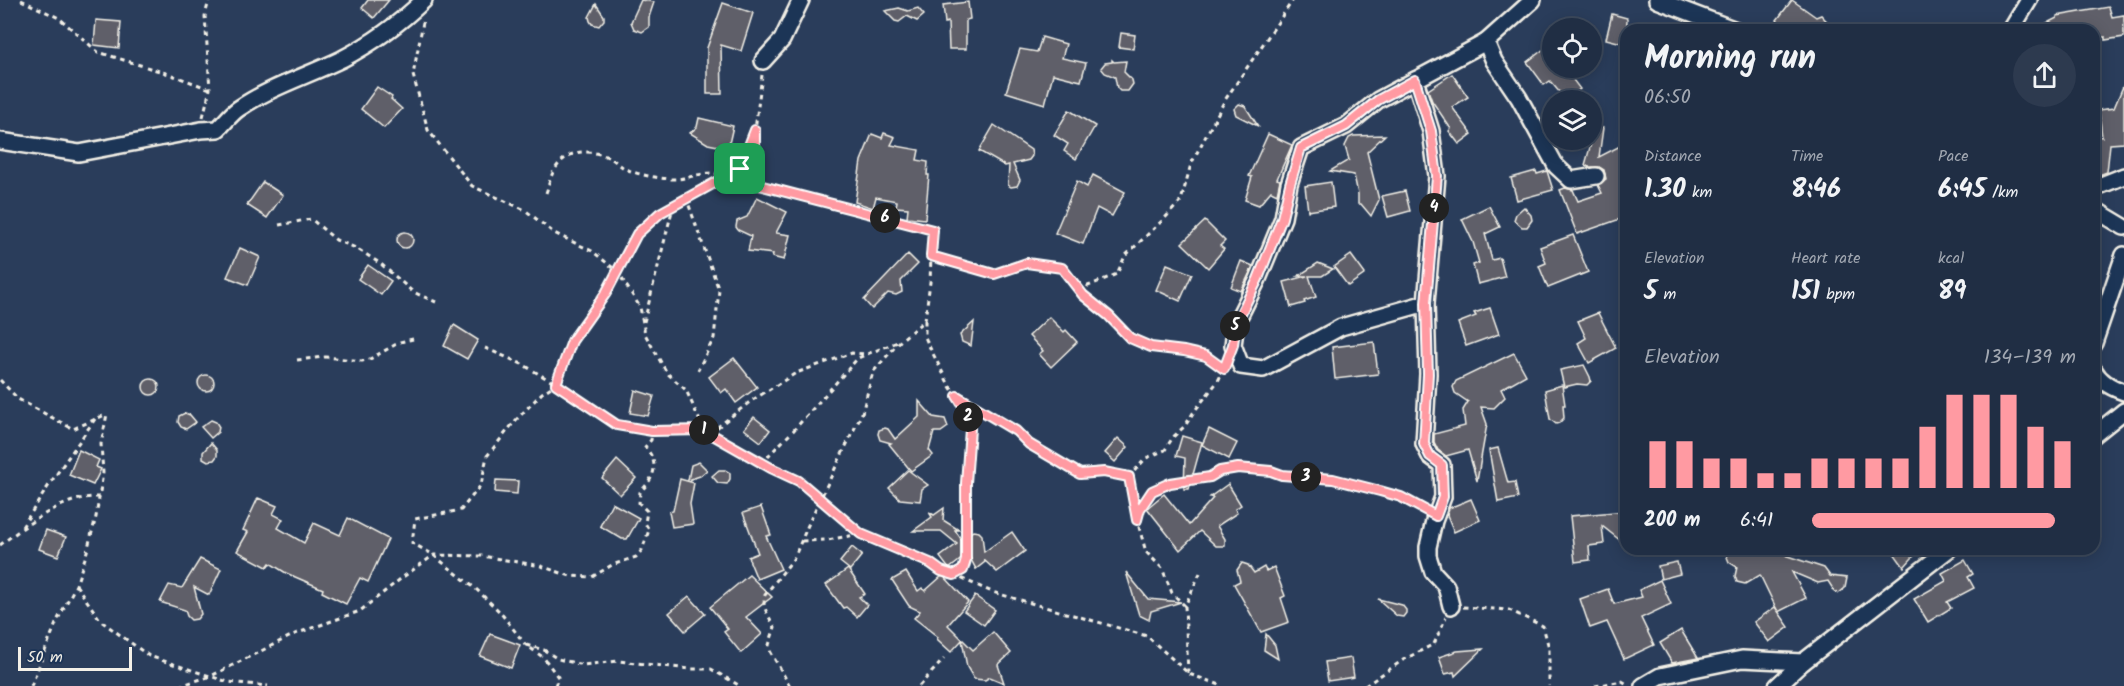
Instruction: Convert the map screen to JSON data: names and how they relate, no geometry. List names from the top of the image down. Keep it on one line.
{"scale_bar":"50 m","page":{"heading":["Morning run","06:50"],"stats":[["Distance","1.30 km"],["Time","8:46"],["Pace","6:45 /km"],["Elevation","5 m"],["Heart rate","151 bpm"],["kcal","89"]],"pins":["4","6","5","2","1","3"],"chart":["Elevation","134–139 m"],"list":[{"name":"200 m","note":"6:41"}],"scale":"50 m"}}
